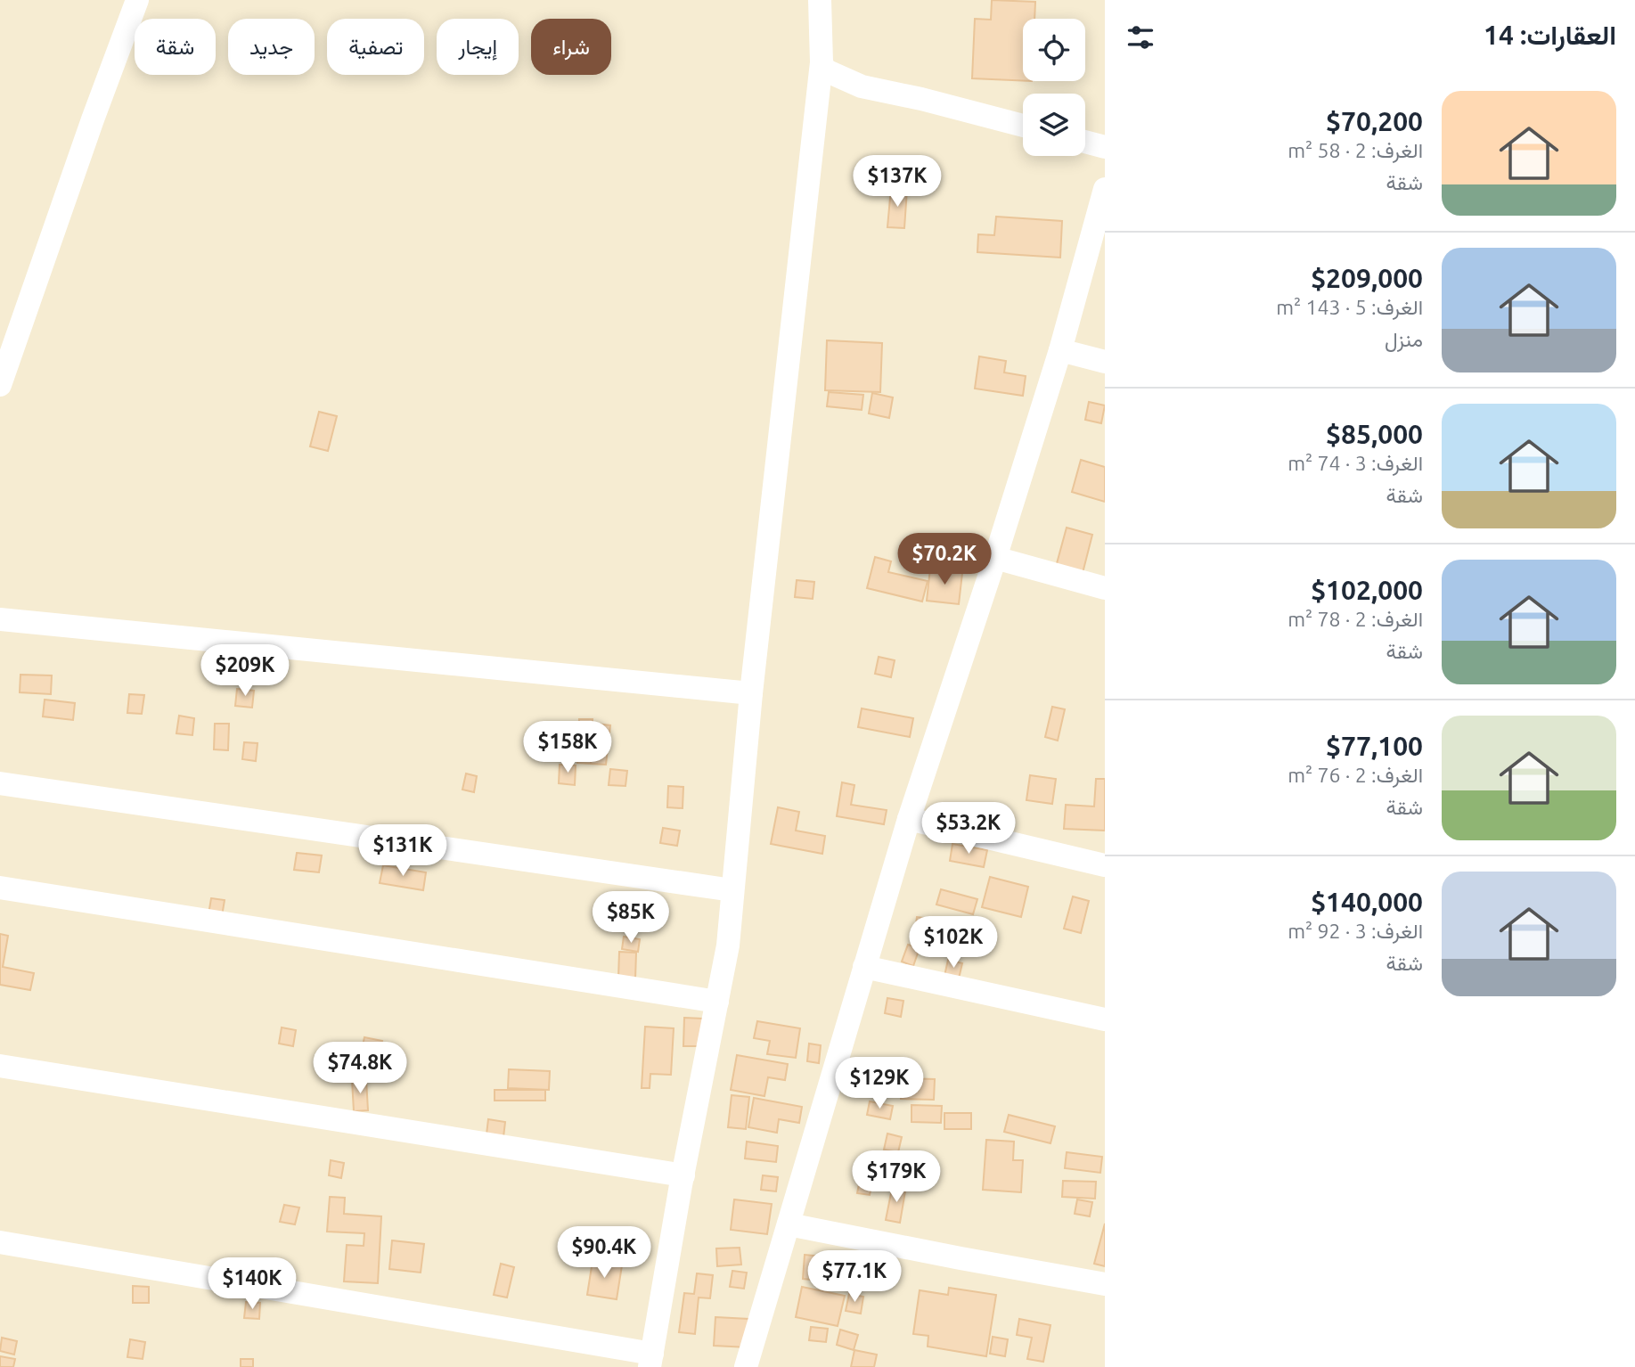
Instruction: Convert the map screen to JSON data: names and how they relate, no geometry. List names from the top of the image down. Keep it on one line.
{"page":{"heading":"العقارات: 14","chip":["شراء","إيجار","تصفية","جديد","شقة"],"list":[{"name":"$70,200","note":"الغرف: 2 · 58 m² · شقة"},{"name":"$209,000","note":"الغرف: 5 · 143 m² · منزل"},{"name":"$85,000","note":"الغرف: 3 · 74 m² · شقة"},{"name":"$102,000","note":"الغرف: 2 · 78 m² · شقة"},{"name":"$77,100","note":"الغرف: 2 · 76 m² · شقة"},{"name":"$140,000","note":"الغرف: 3 · 92 m² · شقة"}],"price":["$137K","$70.2K","$209K","$158K","$53.2K","$131K","$85K","$102K","$74.8K","$129K","$179K","$90.4K","$77.1K","$140K"]}}
